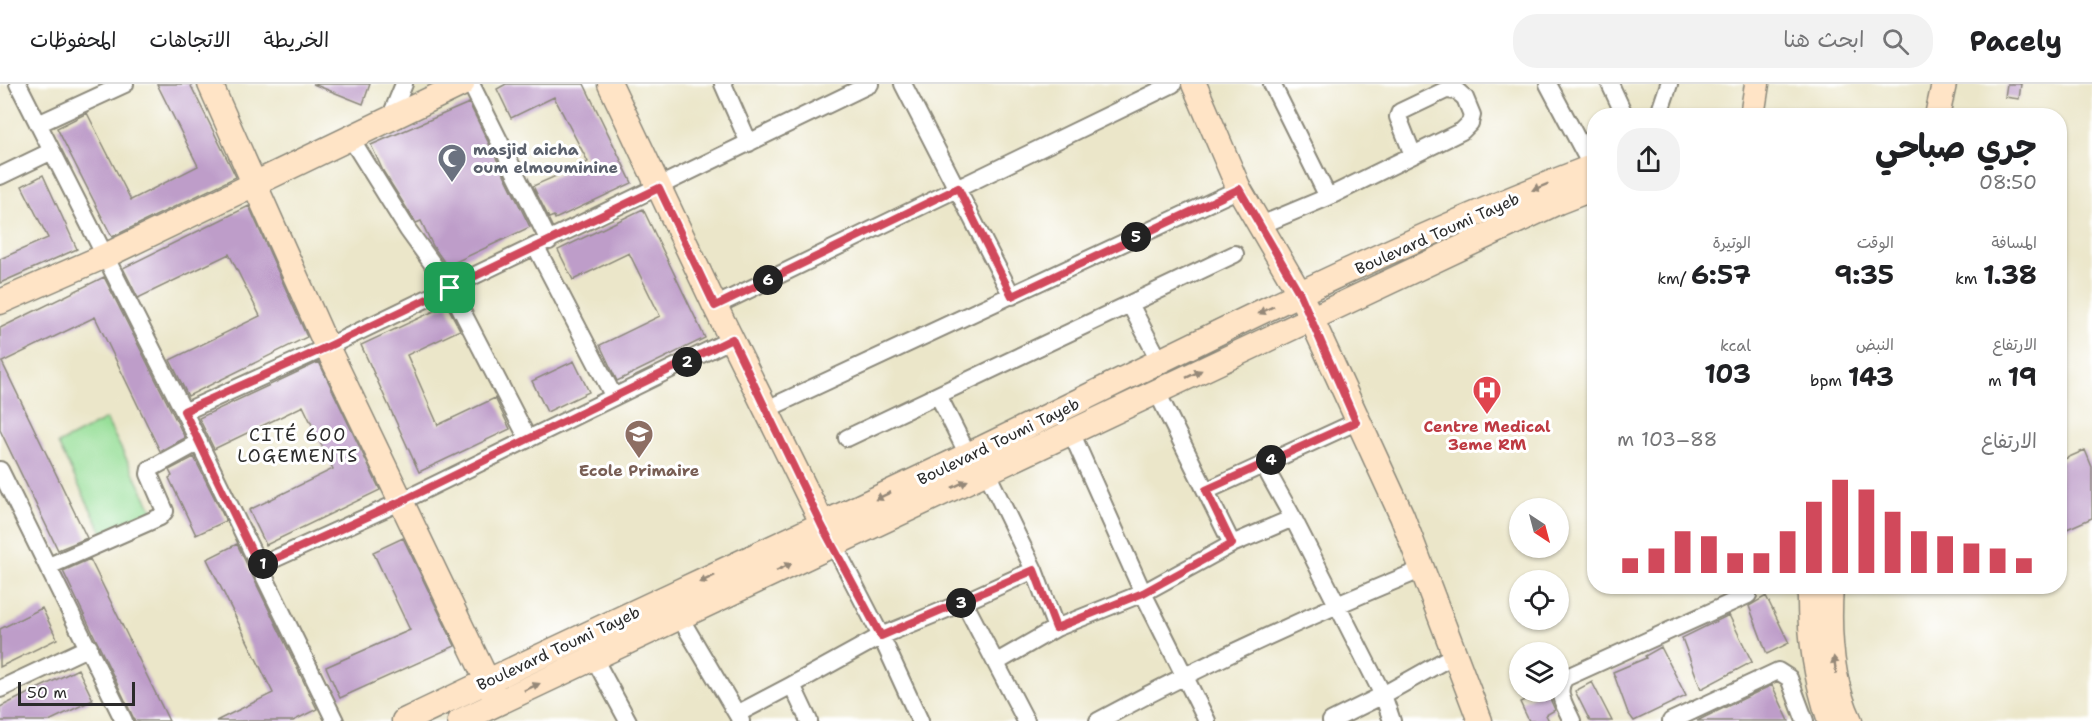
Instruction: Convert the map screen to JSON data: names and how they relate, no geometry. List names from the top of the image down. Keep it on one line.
{"streets":{"main road":["Boulevard Toumi Tayeb"]},"districts":["CITÉ 600 LOGEMENTS"],"places":{"mosque":["masjid aicha oum elmouminine"],"hospital":["Centre Medical 3eme RM"],"school or university":["Ecole Primaire"]},"scale_bar":"50 m","north":"bottom right","page":{"header":"Pacely","search":"ابحث هنا","nav":["الخريطة","الاتجاهات","المحفوظات"],"heading":["جري صباحي","08:50"],"stats":[["المسافة","1.38 km"],["الوقت","9:35"],["الوتيرة","6:57 /km"],["الارتفاع","19 m"],["النبض","143 bpm"],["kcal","103"]],"pins":["5","6","2","4","1","3"],"chart":["الارتفاع","88–103 m"],"scale":"50 m"}}
